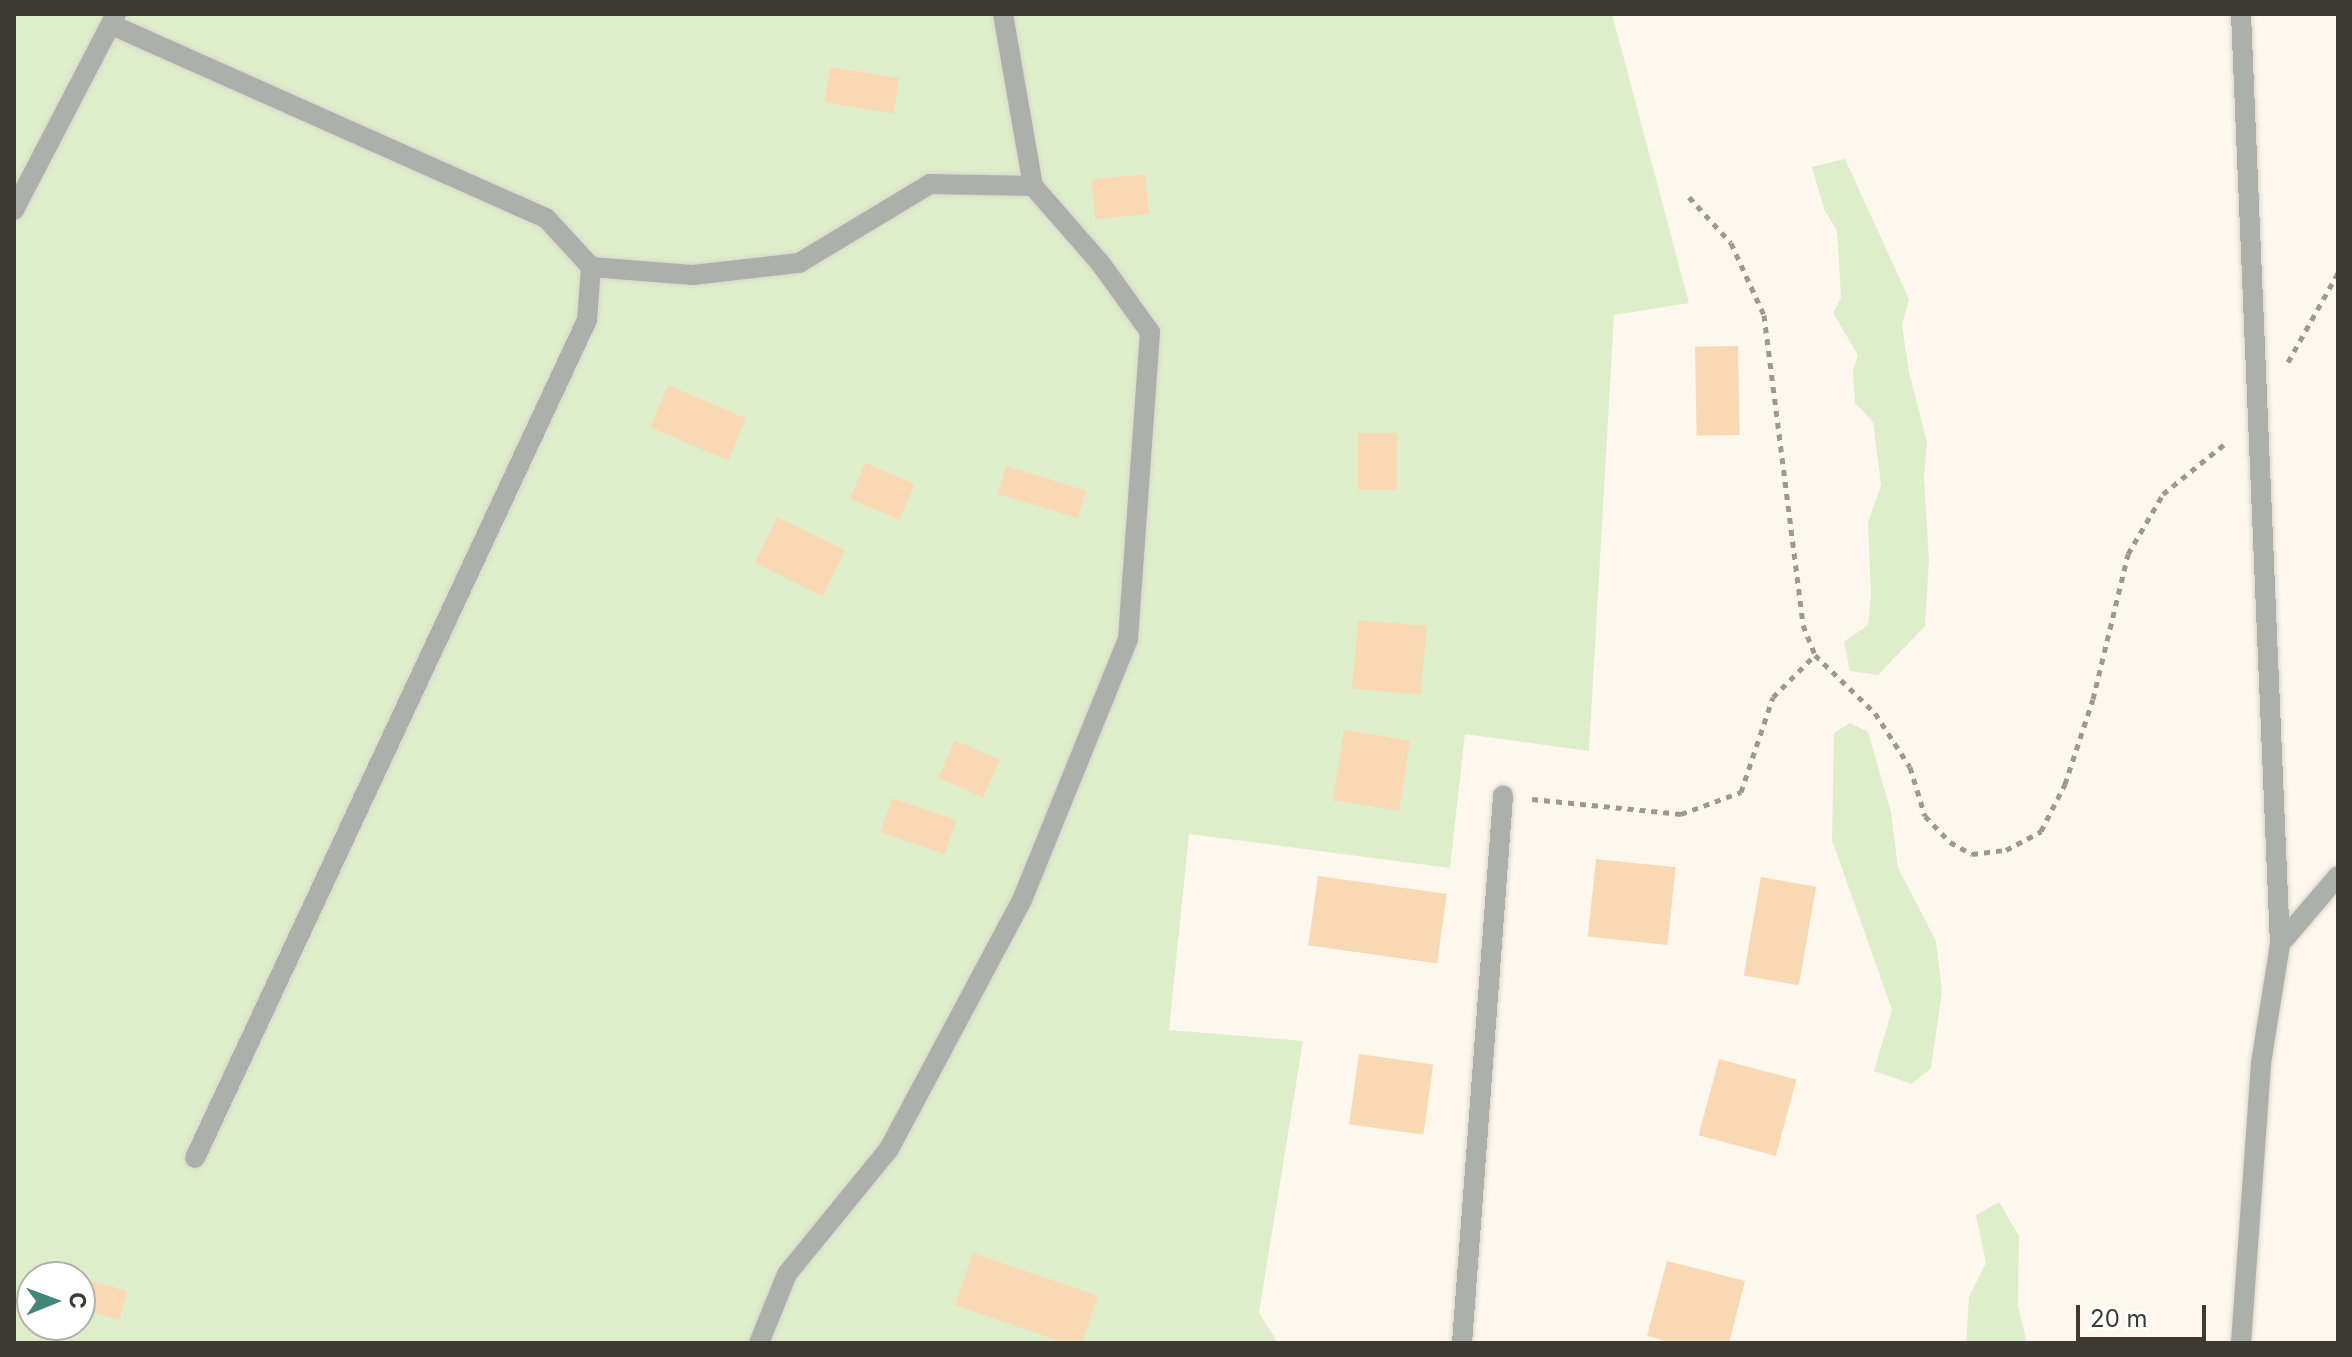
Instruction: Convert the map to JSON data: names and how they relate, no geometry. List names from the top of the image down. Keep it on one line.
{"scale_bar":"20 m","north":"right"}
